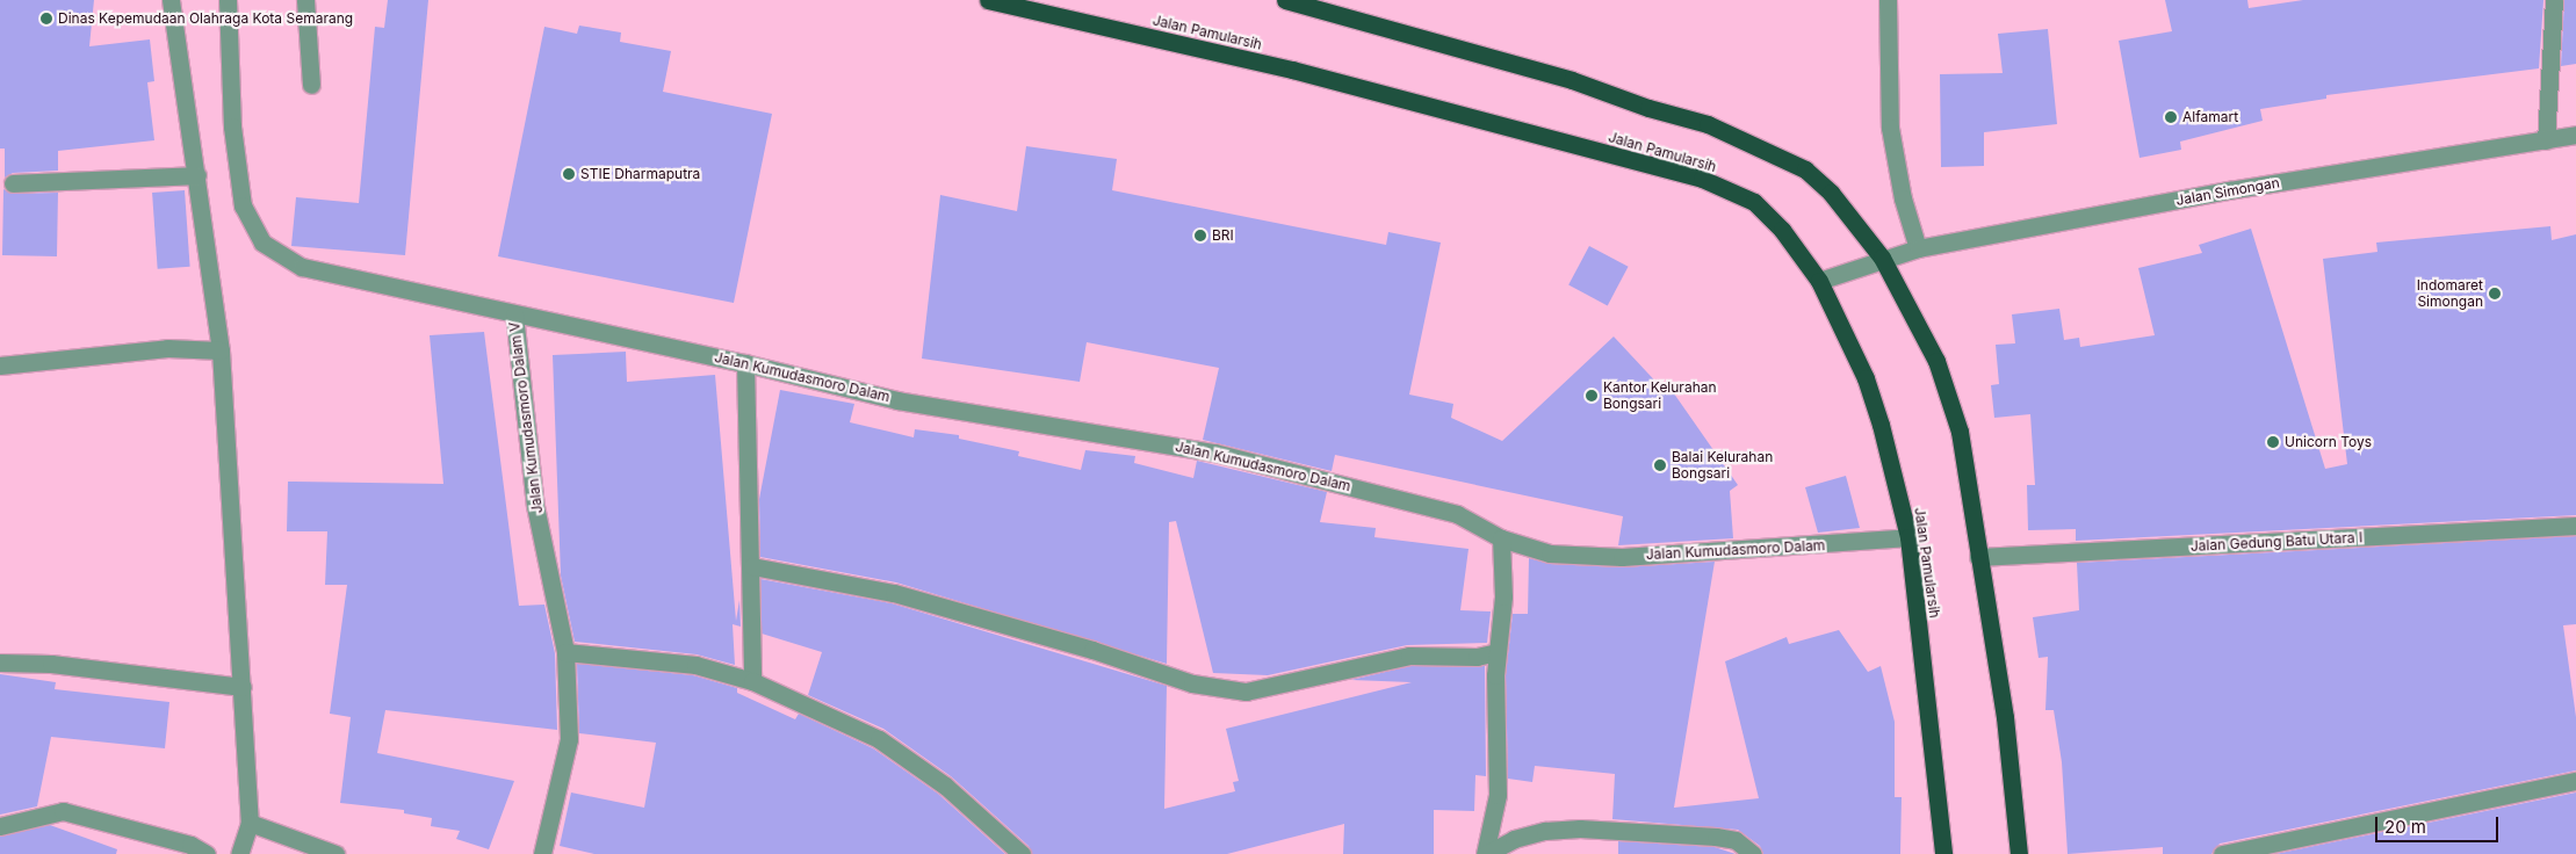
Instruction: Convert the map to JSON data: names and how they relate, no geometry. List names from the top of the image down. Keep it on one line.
{"streets":{"highway":["Jalan Pamularsih"],"street":["Jalan Simongan","Jalan Kumudasmoro Dalam","Jalan Kumudasmoro Dalam V","Jalan Gedung Batu Utara I"]},"crossings":[["Jalan Pamularsih","Jalan Simongan"],["Jalan Pamularsih","Jalan Kumudasmoro Dalam"],["Jalan Kumudasmoro Dalam","Jalan Kumudasmoro Dalam V"]],"places":["Dinas Kepemudaan Olahraga Kota Semarang","Alfamart","STIE Dharmaputra","BRI","Indomaret Simongan","Kantor Kelurahan Bongsari","Unicorn Toys","Balai Kelurahan Bongsari"],"scale_bar":"20 m"}
